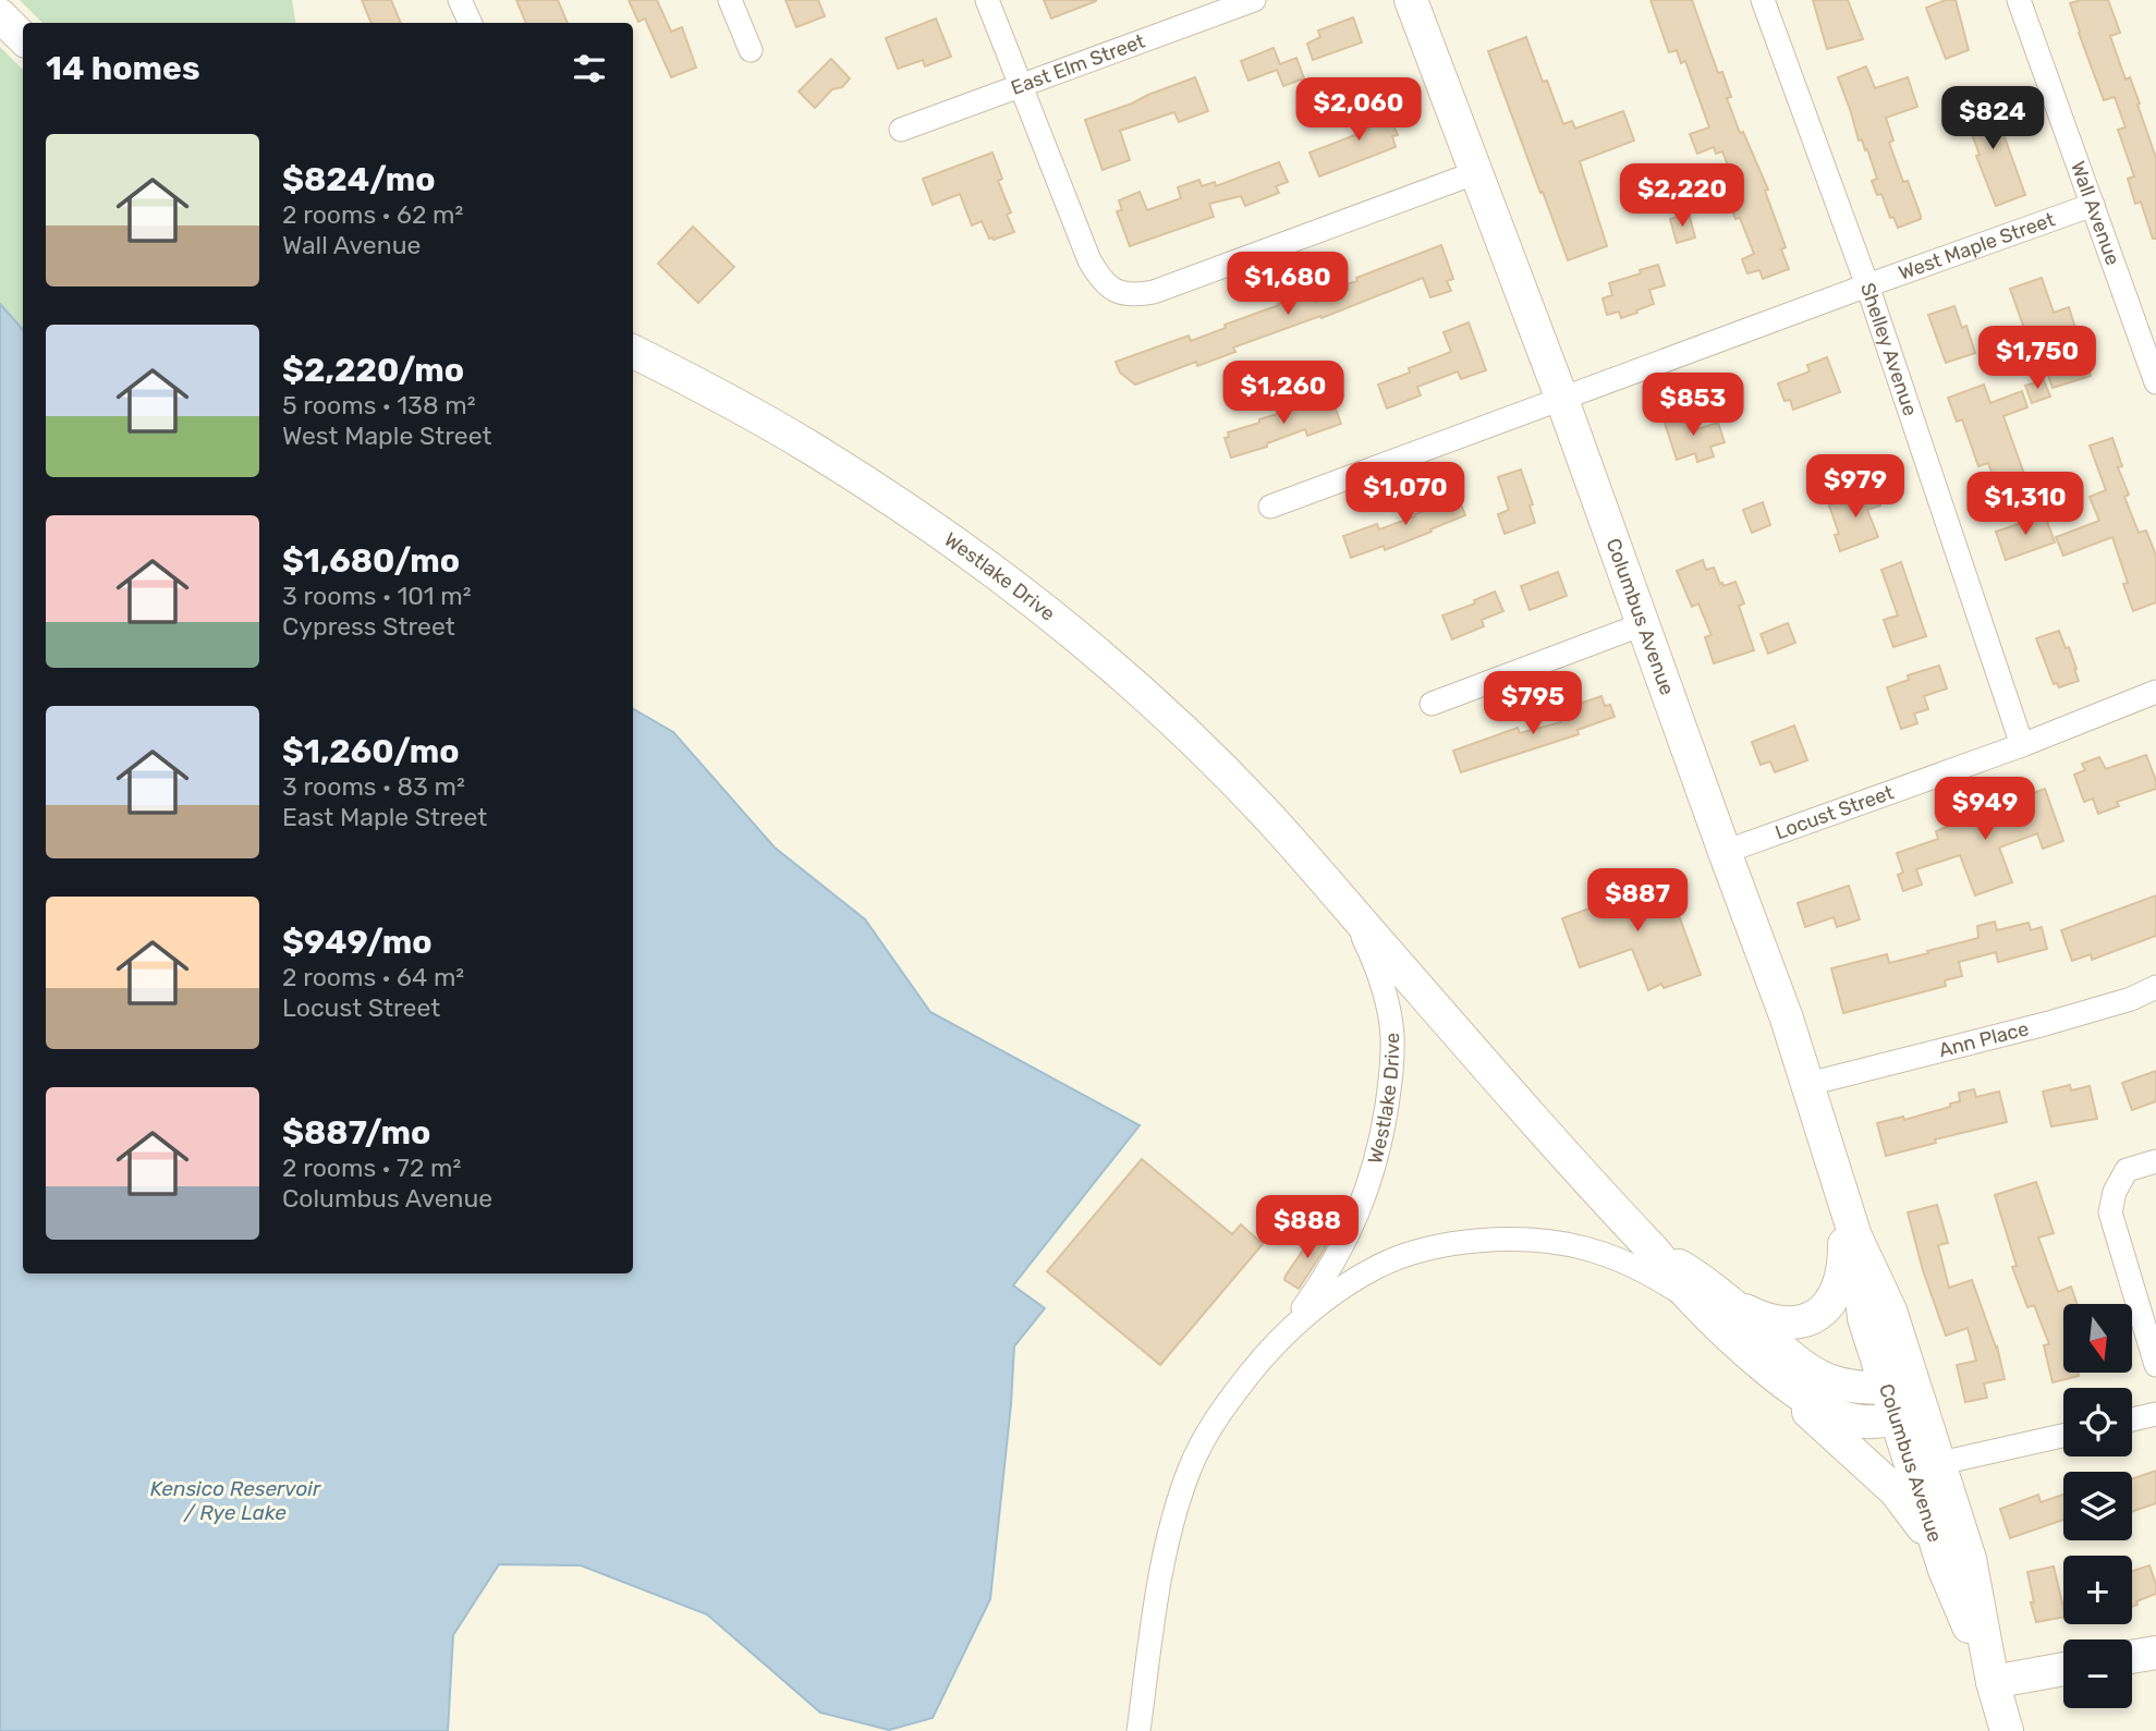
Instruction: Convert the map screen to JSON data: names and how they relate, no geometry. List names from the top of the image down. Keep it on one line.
{"streets":{"street":["East Elm Street","Wall Avenue","West Maple Street","Shelley Avenue","Westlake Drive","Columbus Avenue","Locust Street","Ann Place"]},"crossings":[["Wall Avenue","West Maple Street"],["West Maple Street","Shelley Avenue"],["West Maple Street","Columbus Avenue"],["Shelley Avenue","Locust Street"],["Columbus Avenue","Locust Street"],["Columbus Avenue","Ann Place"]],"water":["Kensico Reservoir / Rye Lake"],"north":"bottom","page":{"heading":"14 homes","price":["$2,060","$824","$2,220","$1,680","$1,750","$1,260","$853","$979","$1,070","$1,310","$795","$949","$887","$888"],"list":[{"name":"$824/mo","note":"2 rooms · 62 m² · Wall Avenue"},{"name":"$2,220/mo","note":"5 rooms · 138 m² · West Maple Street"},{"name":"$1,680/mo","note":"3 rooms · 101 m² · Cypress Street"},{"name":"$1,260/mo","note":"3 rooms · 83 m² · East Maple Street"},{"name":"$949/mo","note":"2 rooms · 64 m² · Locust Street"},{"name":"$887/mo","note":"2 rooms · 72 m² · Columbus Avenue"}],"map_buttons":["+","−"]}}
